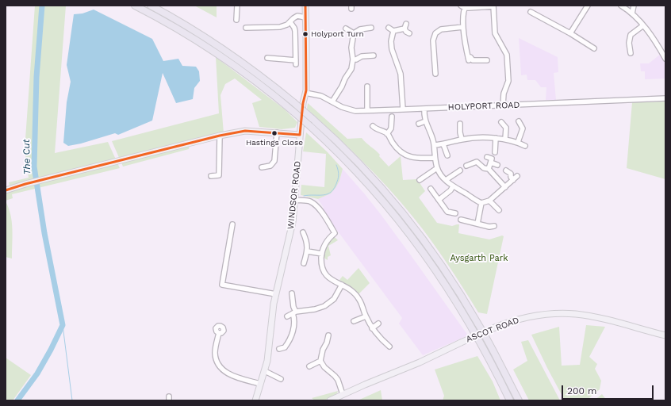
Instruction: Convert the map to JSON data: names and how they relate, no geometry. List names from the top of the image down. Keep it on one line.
{"streets":{"main road":["WINDSOR ROAD","ASCOT ROAD"],"street":["HOLYPORT ROAD"]},"crossings":[["HOLYPORT ROAD","WINDSOR ROAD"]],"water":["The Cut"],"parks":["Aysgarth Park"],"places":["Holyport Turn","Hastings Close"],"scale_bar":"200 m"}
